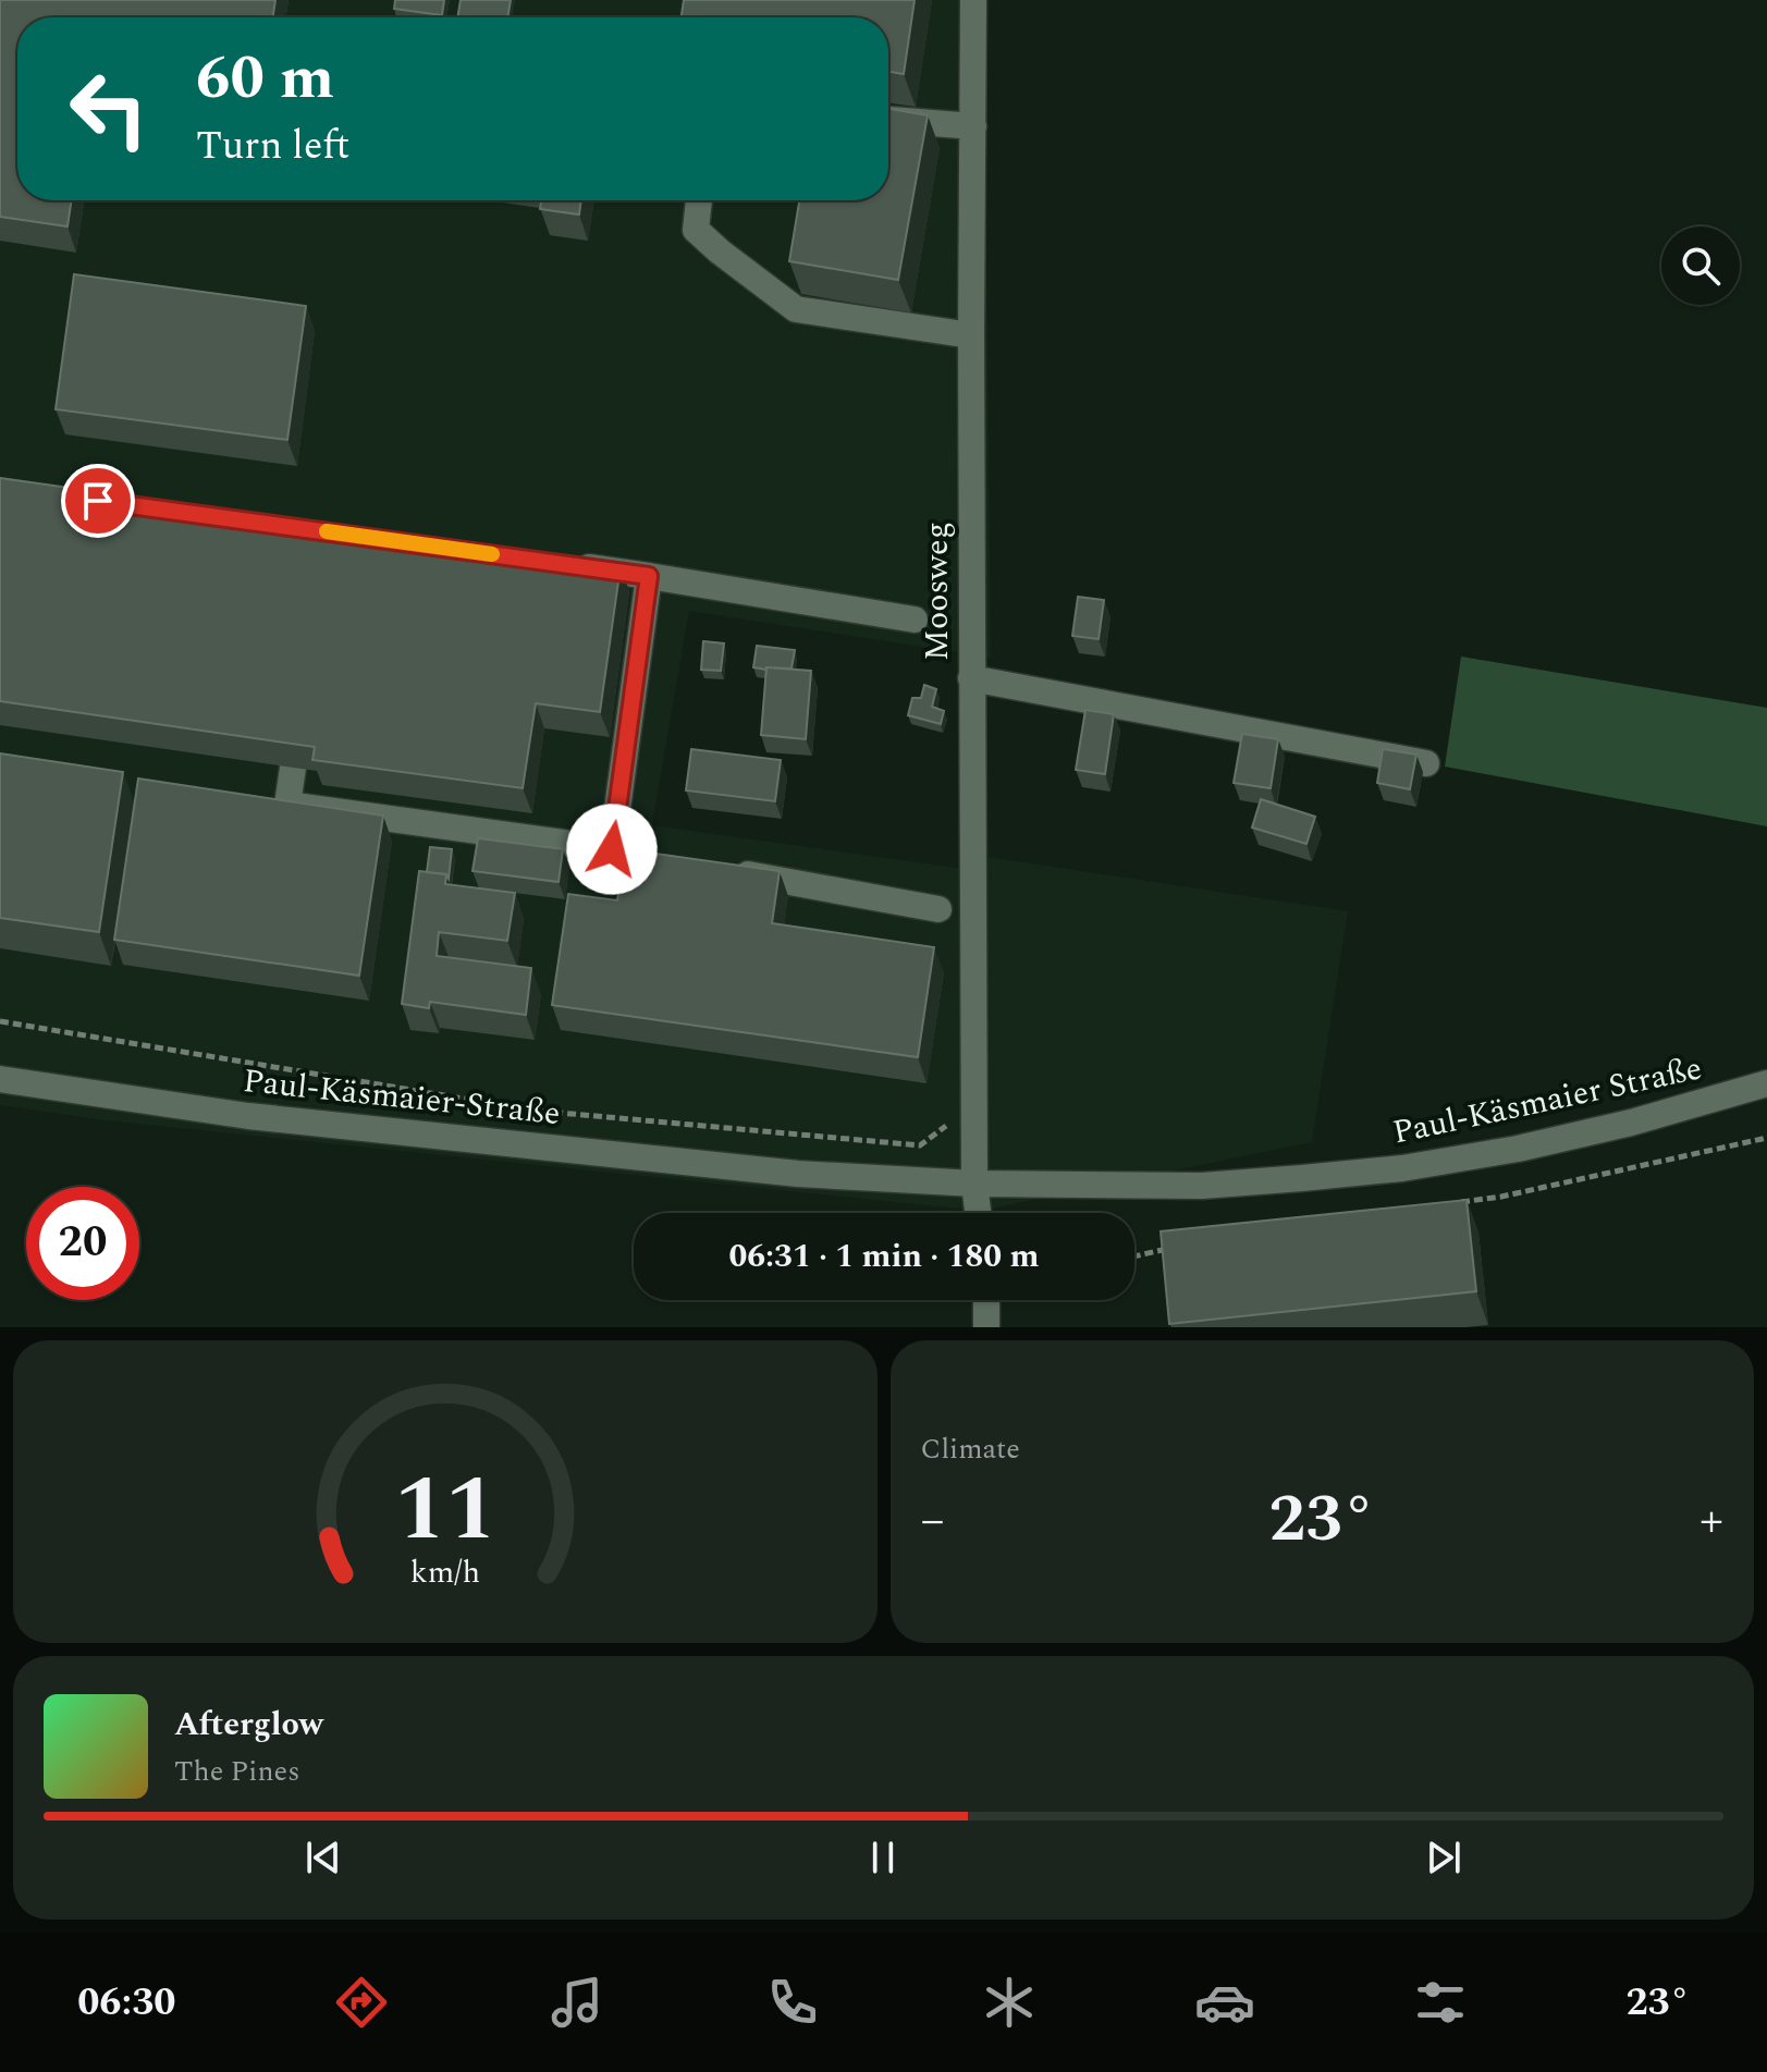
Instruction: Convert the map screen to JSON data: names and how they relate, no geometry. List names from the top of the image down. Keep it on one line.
{"streets":{"street":["Moosweg","Paul-Käsmaier-Straße","Paul-Käsmaier Straße"]},"crossings":[["Moosweg","Paul-Käsmaier-Straße"],["Moosweg","Paul-Käsmaier Straße"],["Paul-Käsmaier-Straße","Paul-Käsmaier Straße"]],"page":{"turn":["60 m","Turn left"],"limit":"20","trip":"06:31 · 1 min · 180 m","tile":"Climate","heat":["−","23°","+"],"song":["Afterglow","The Pines"],"tabs":["06:30","23°"],"gauge":["11","km/h"]}}
